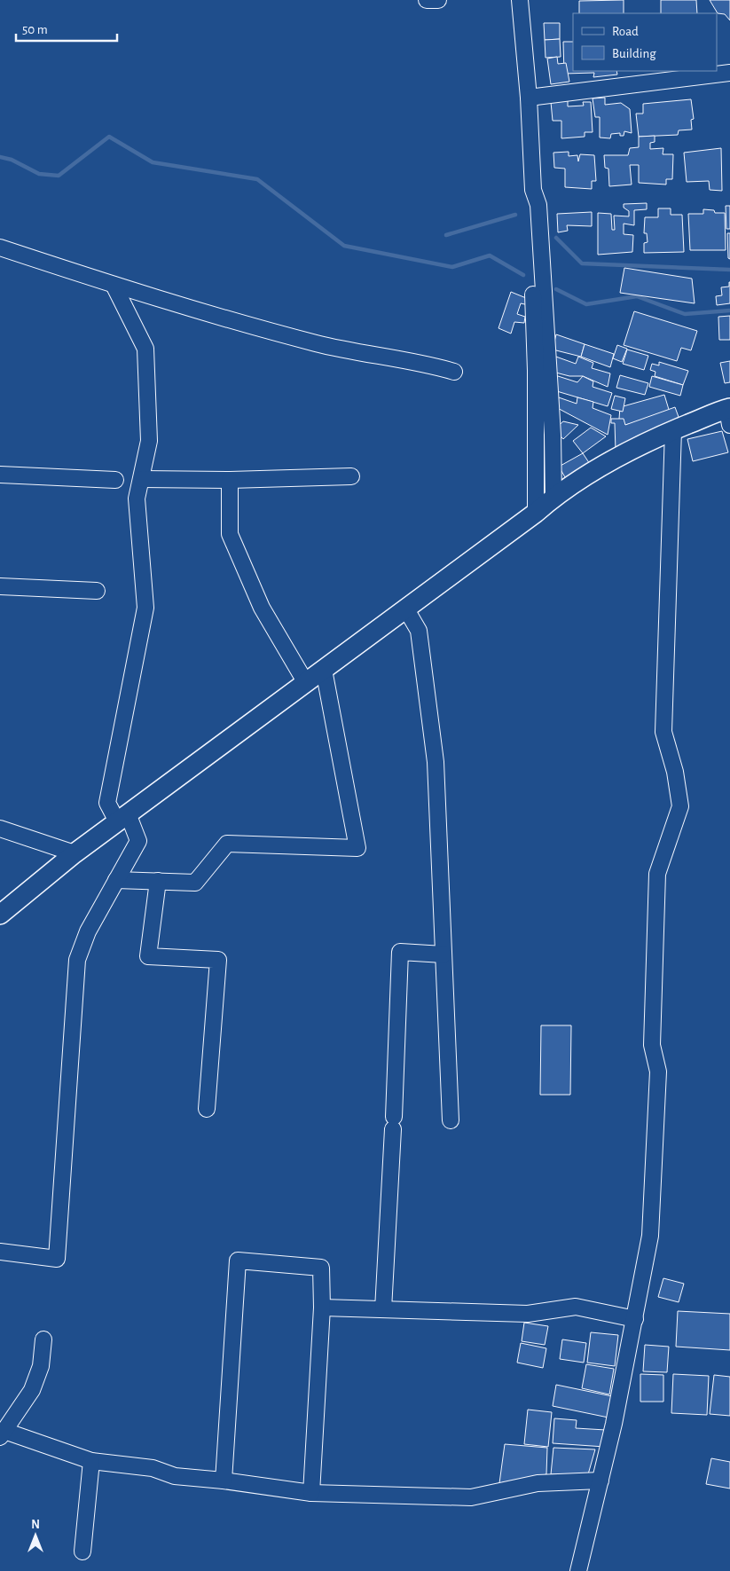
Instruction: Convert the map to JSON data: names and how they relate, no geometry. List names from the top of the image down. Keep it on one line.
{"legend":["Road","Building"],"scale_bar":"50 m","north":"top"}
